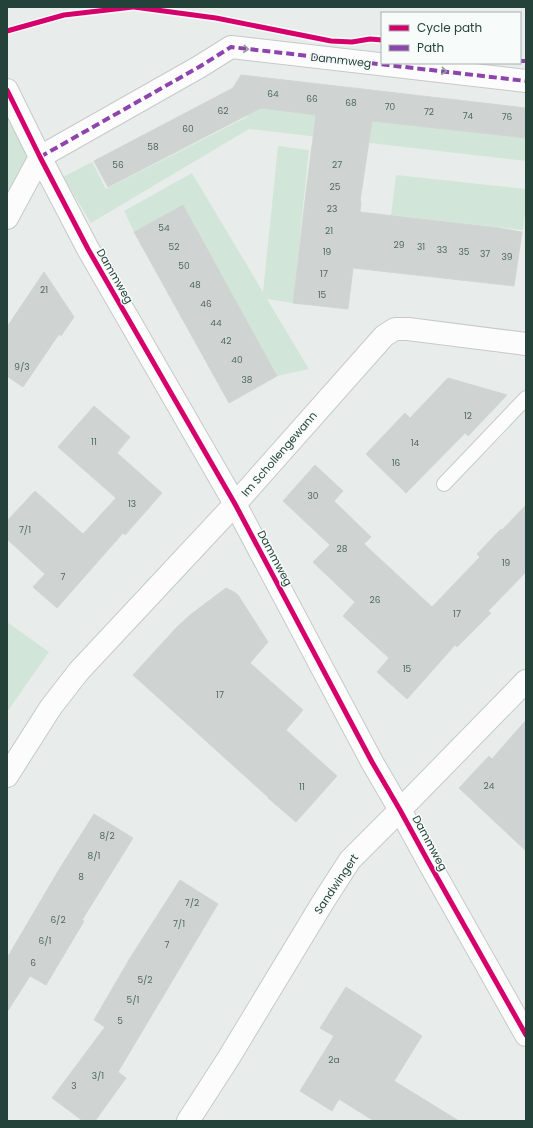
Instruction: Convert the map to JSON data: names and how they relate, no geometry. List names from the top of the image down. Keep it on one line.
{"streets":{"street":["Dammweg","Im Schollengewann","Sandwingert"]},"crossings":[["Dammweg","Im Schollengewann"],["Dammweg","Sandwingert"]],"house_numbers":["64","66","68","70","62","72","74","76","60","58","56","27","25","23","54","21","29","52","31","33","19","35","37","39","50","17","48","21","15","46","44","42","40","9/3","38","12","11","14","16","30","13","7/1","28","19","7","26","17","15","17","24","11","8/2","8/1","8","7/2","6/2","7/1","6/1","7","6","5/2","5/1","5","2a","3/1","3"],"legend":["Cycle path","Path"]}
